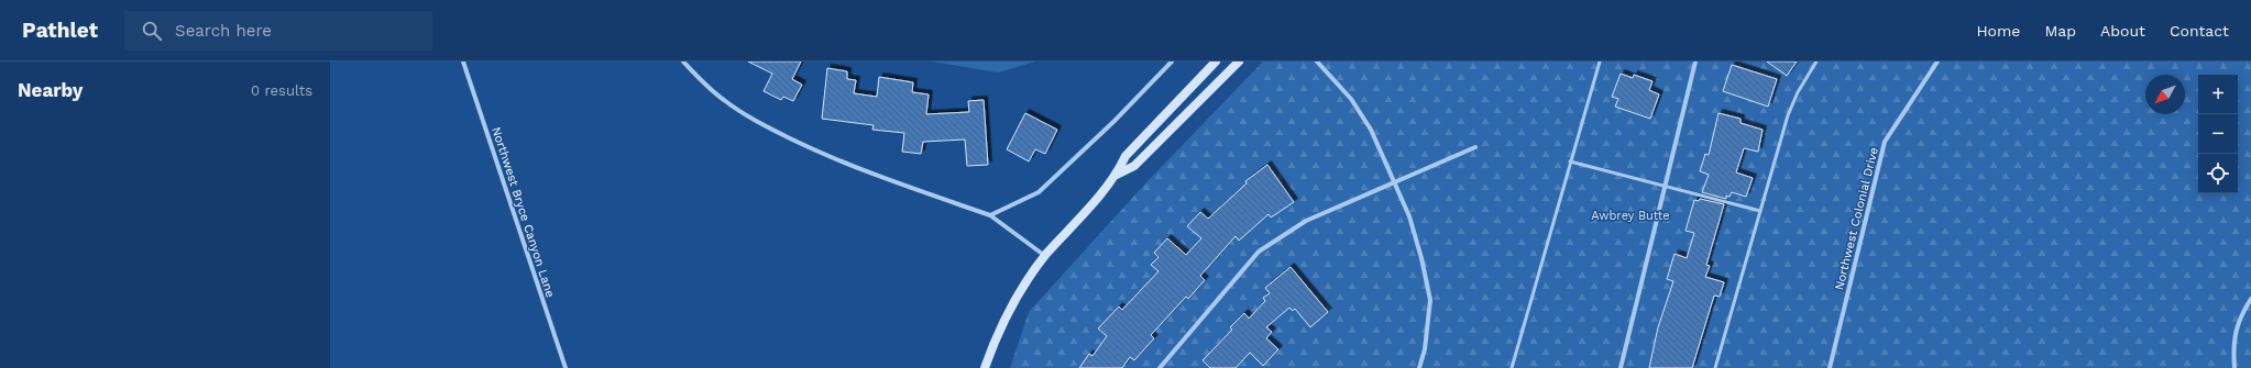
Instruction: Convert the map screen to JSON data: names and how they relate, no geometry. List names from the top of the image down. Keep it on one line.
{"streets":{"street":["Northwest Bryce Canyon Lane","Northwest Colonial Drive"]},"parks":["Awbrey Butte"],"north":"bottom left","page":{"header":"Pathlet","search":"Search here","nav":["Home","Map","About","Contact"],"heading":["Nearby","0 results"],"map_buttons":["+","−"]}}
